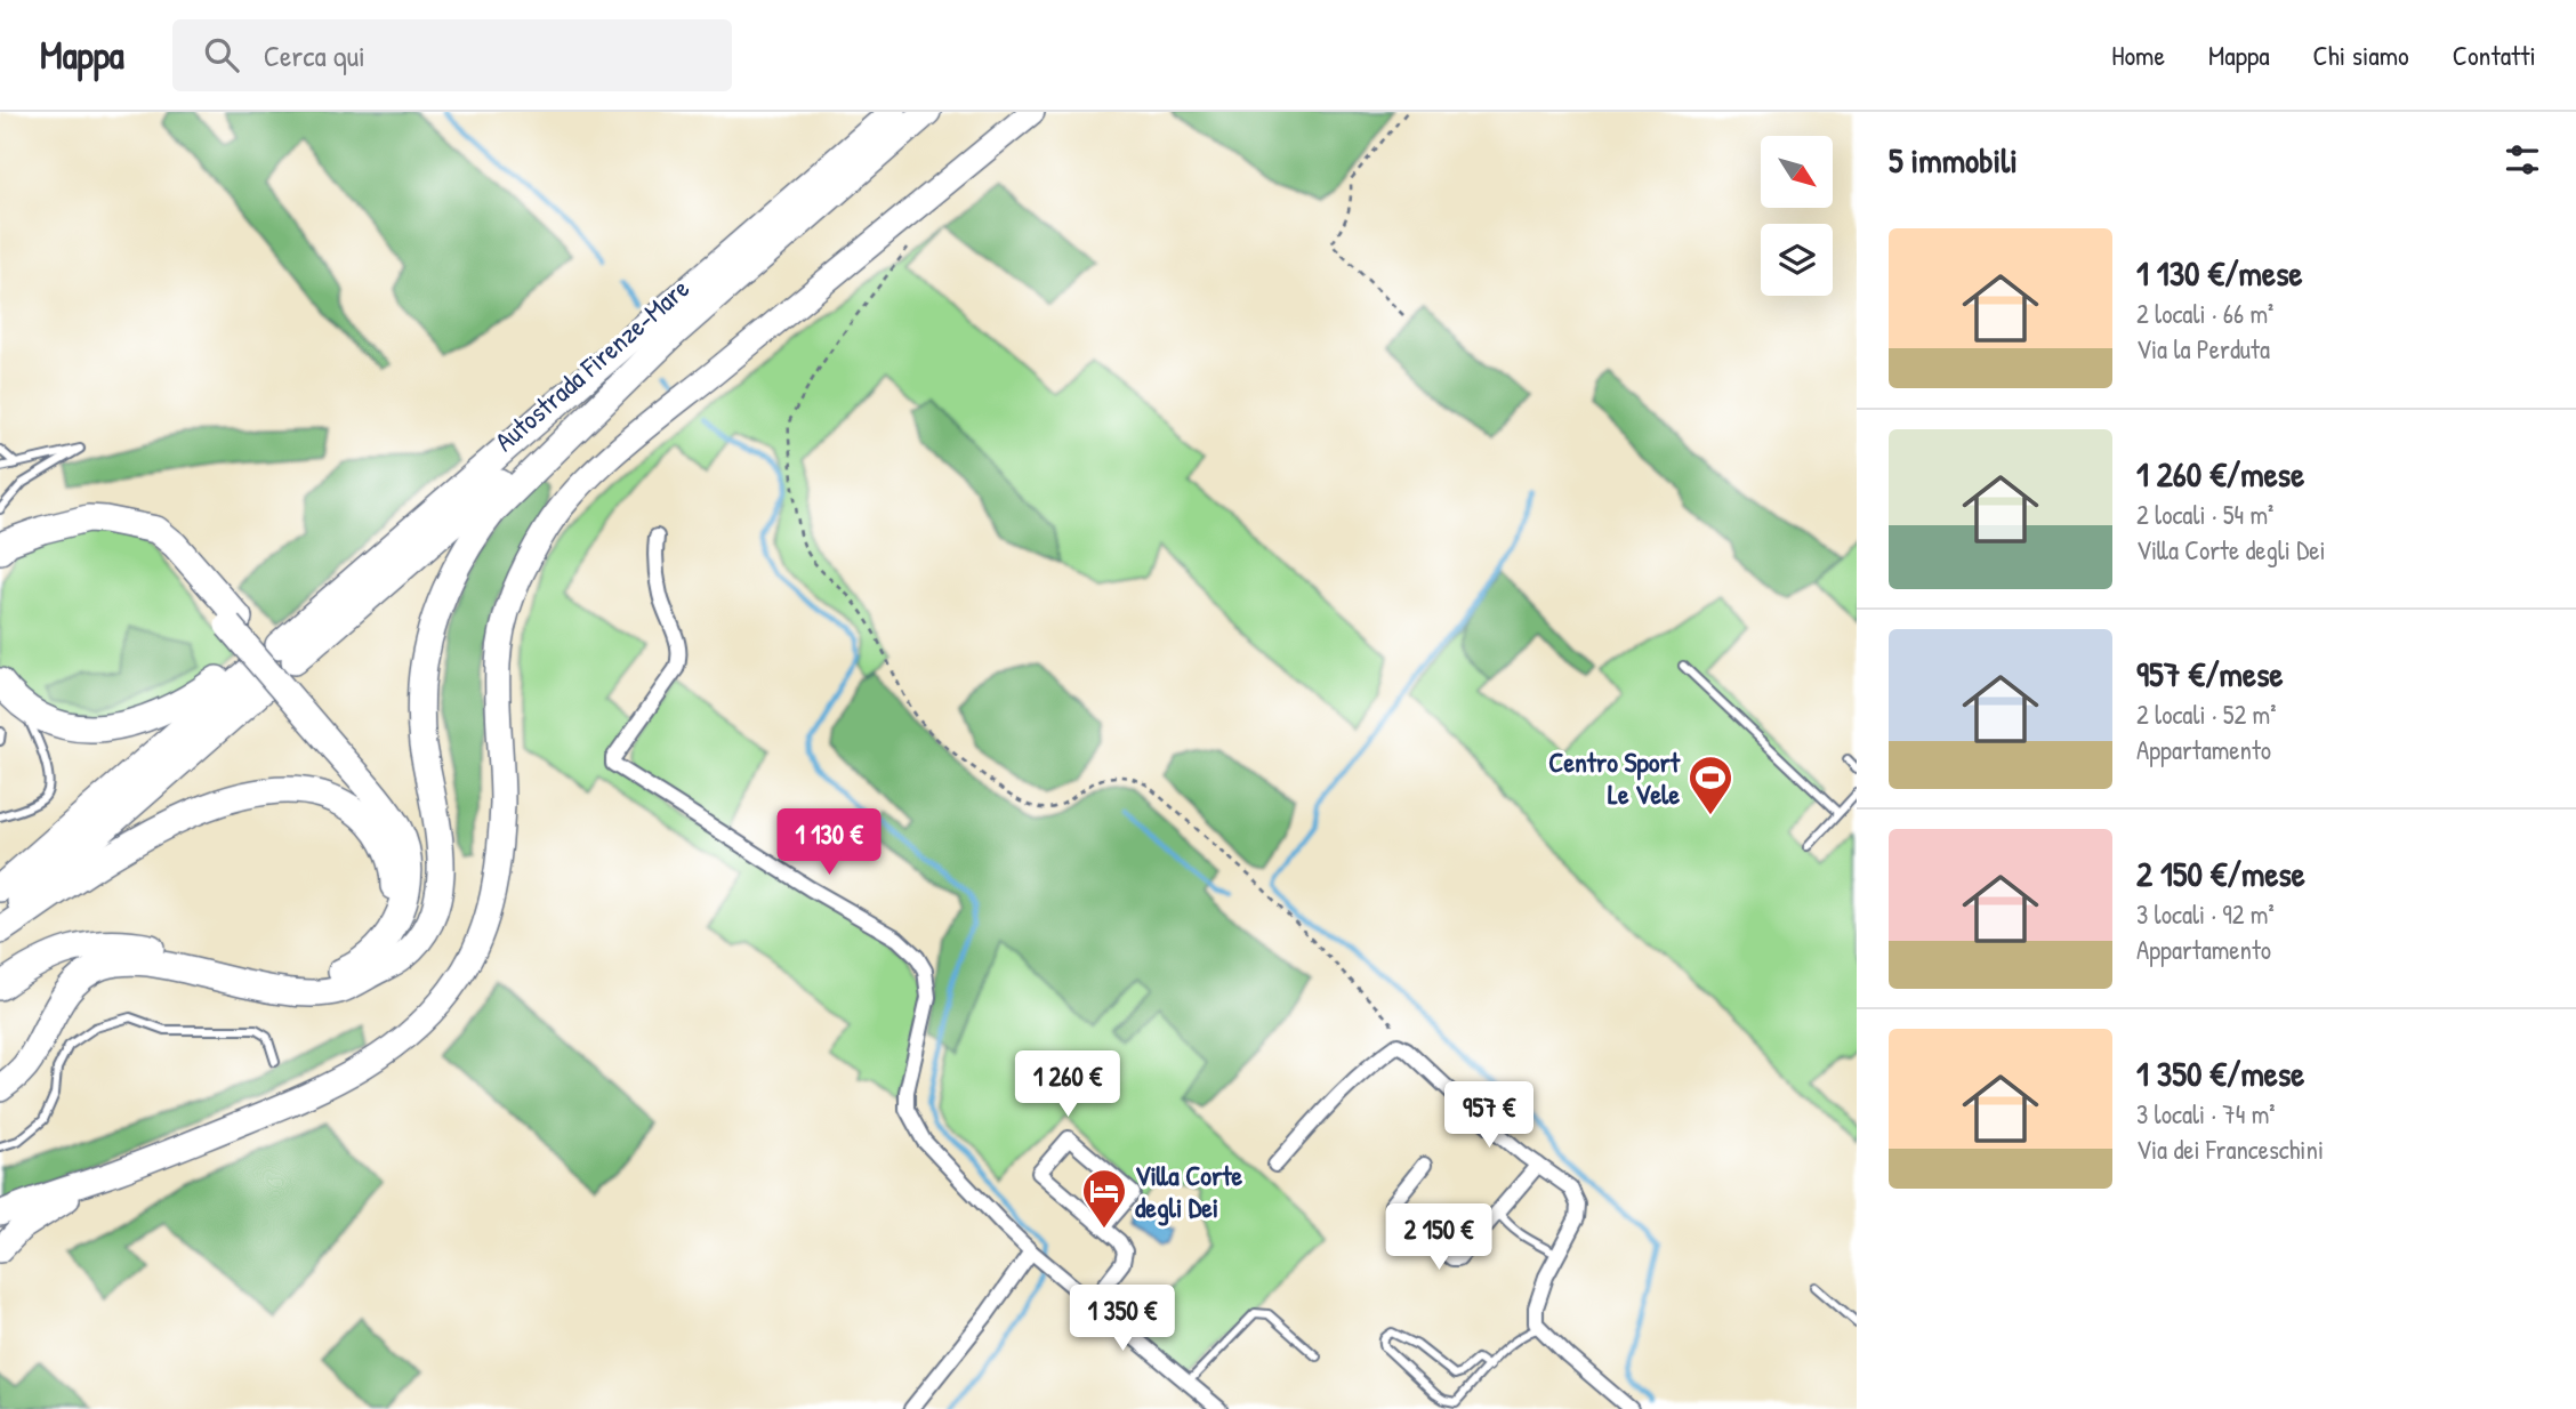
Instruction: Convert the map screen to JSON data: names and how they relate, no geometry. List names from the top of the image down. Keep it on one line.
{"streets":{"highway":["Autostrada Firenze-Mare"]},"places":{"sports":["Centro Sport Le Vele"],"hotel":["Villa Corte degli Dei"]},"north":"bottom right","page":{"header":"Mappa","search":"Cerca qui","nav":["Home","Mappa","Chi siamo","Contatti"],"heading":"5 immobili","list":[{"name":"1 130 €/mese","note":"2 locali · 66 m² · Via la Perduta"},{"name":"1 260 €/mese","note":"2 locali · 54 m² · Villa Corte degli Dei"},{"name":"957 €/mese","note":"2 locali · 52 m² · Appartamento"},{"name":"2 150 €/mese","note":"3 locali · 92 m² · Appartamento"},{"name":"1 350 €/mese","note":"3 locali · 74 m² · Via dei Franceschini"}],"price":["1 130 €","1 260 €","957 €","2 150 €","1 350 €"]}}
